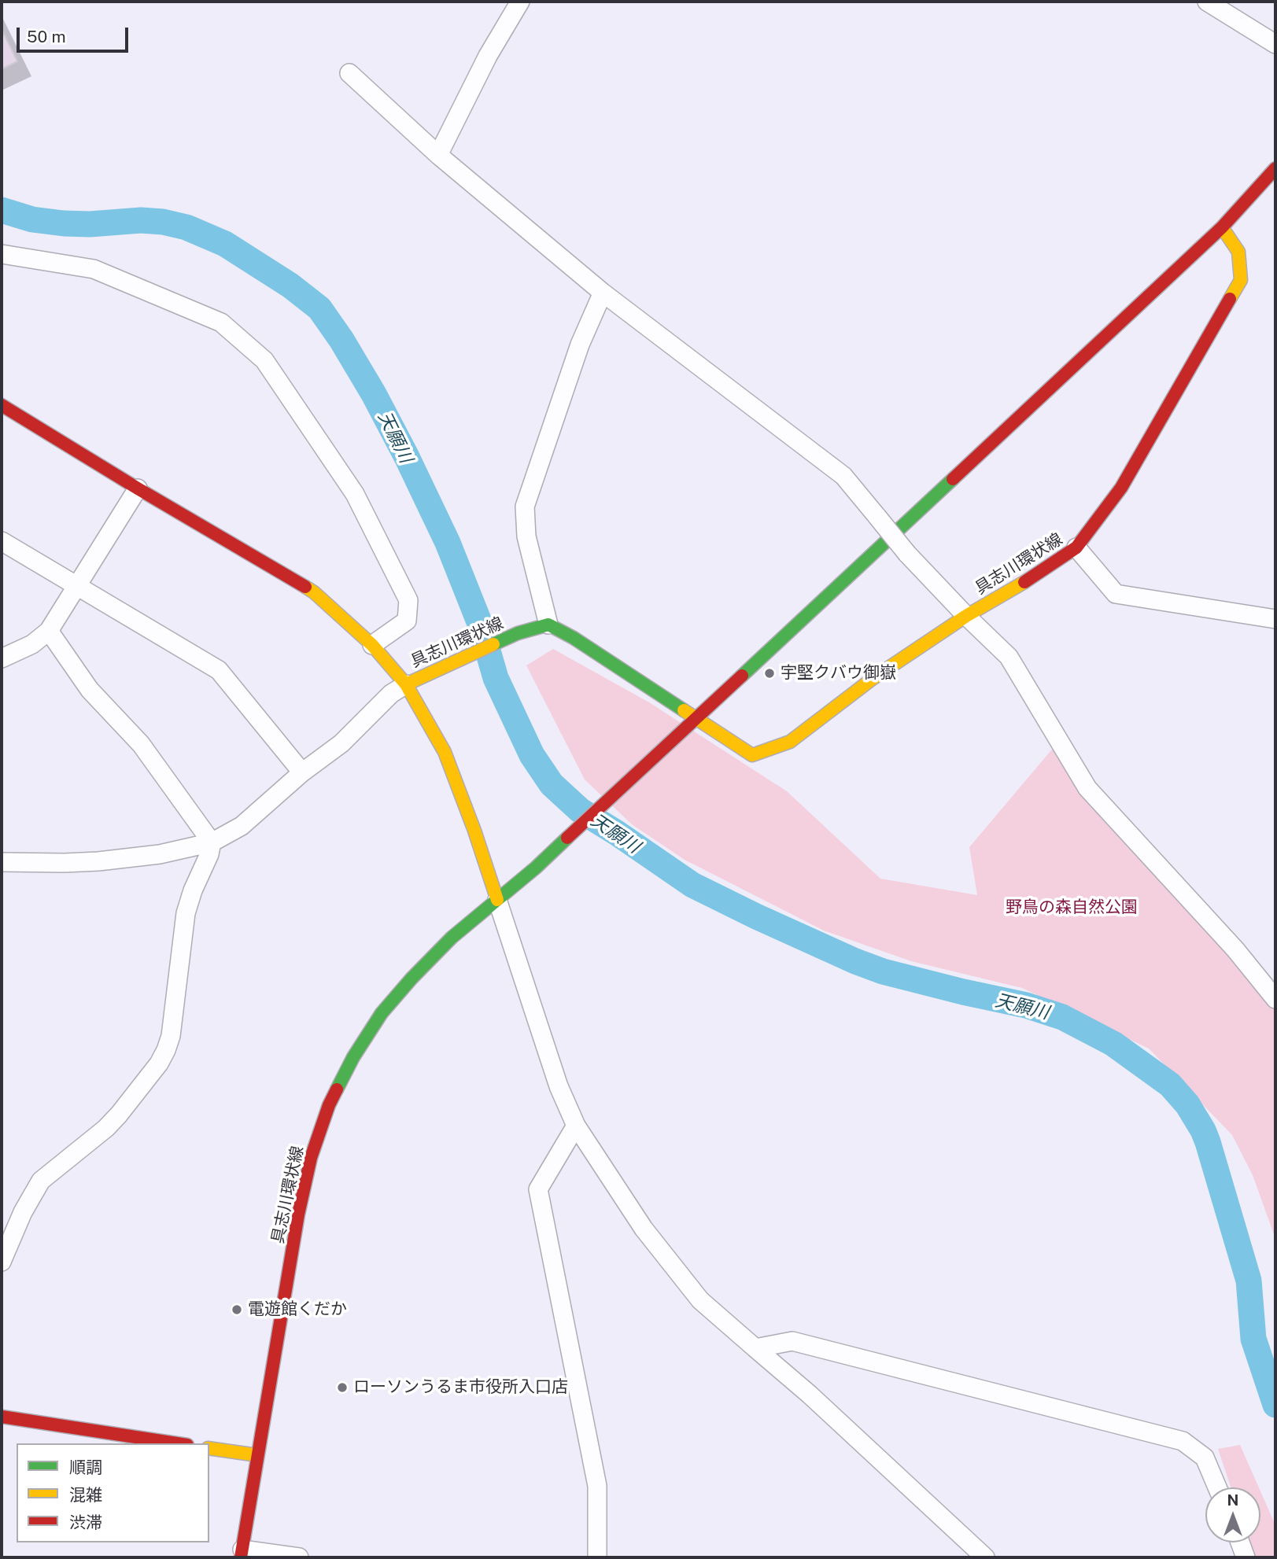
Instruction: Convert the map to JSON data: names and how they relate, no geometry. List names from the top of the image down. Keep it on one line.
{"streets":{"main road":["具志川環状線"]},"water":["天願川"],"parks":["野鳥の森自然公園"],"places":["宇堅クバウ御嶽","電遊館くだか","ローソンうるま市役所入口店"],"legend":["順調","混雑","渋滞"],"scale_bar":"50 m","north":"top"}
